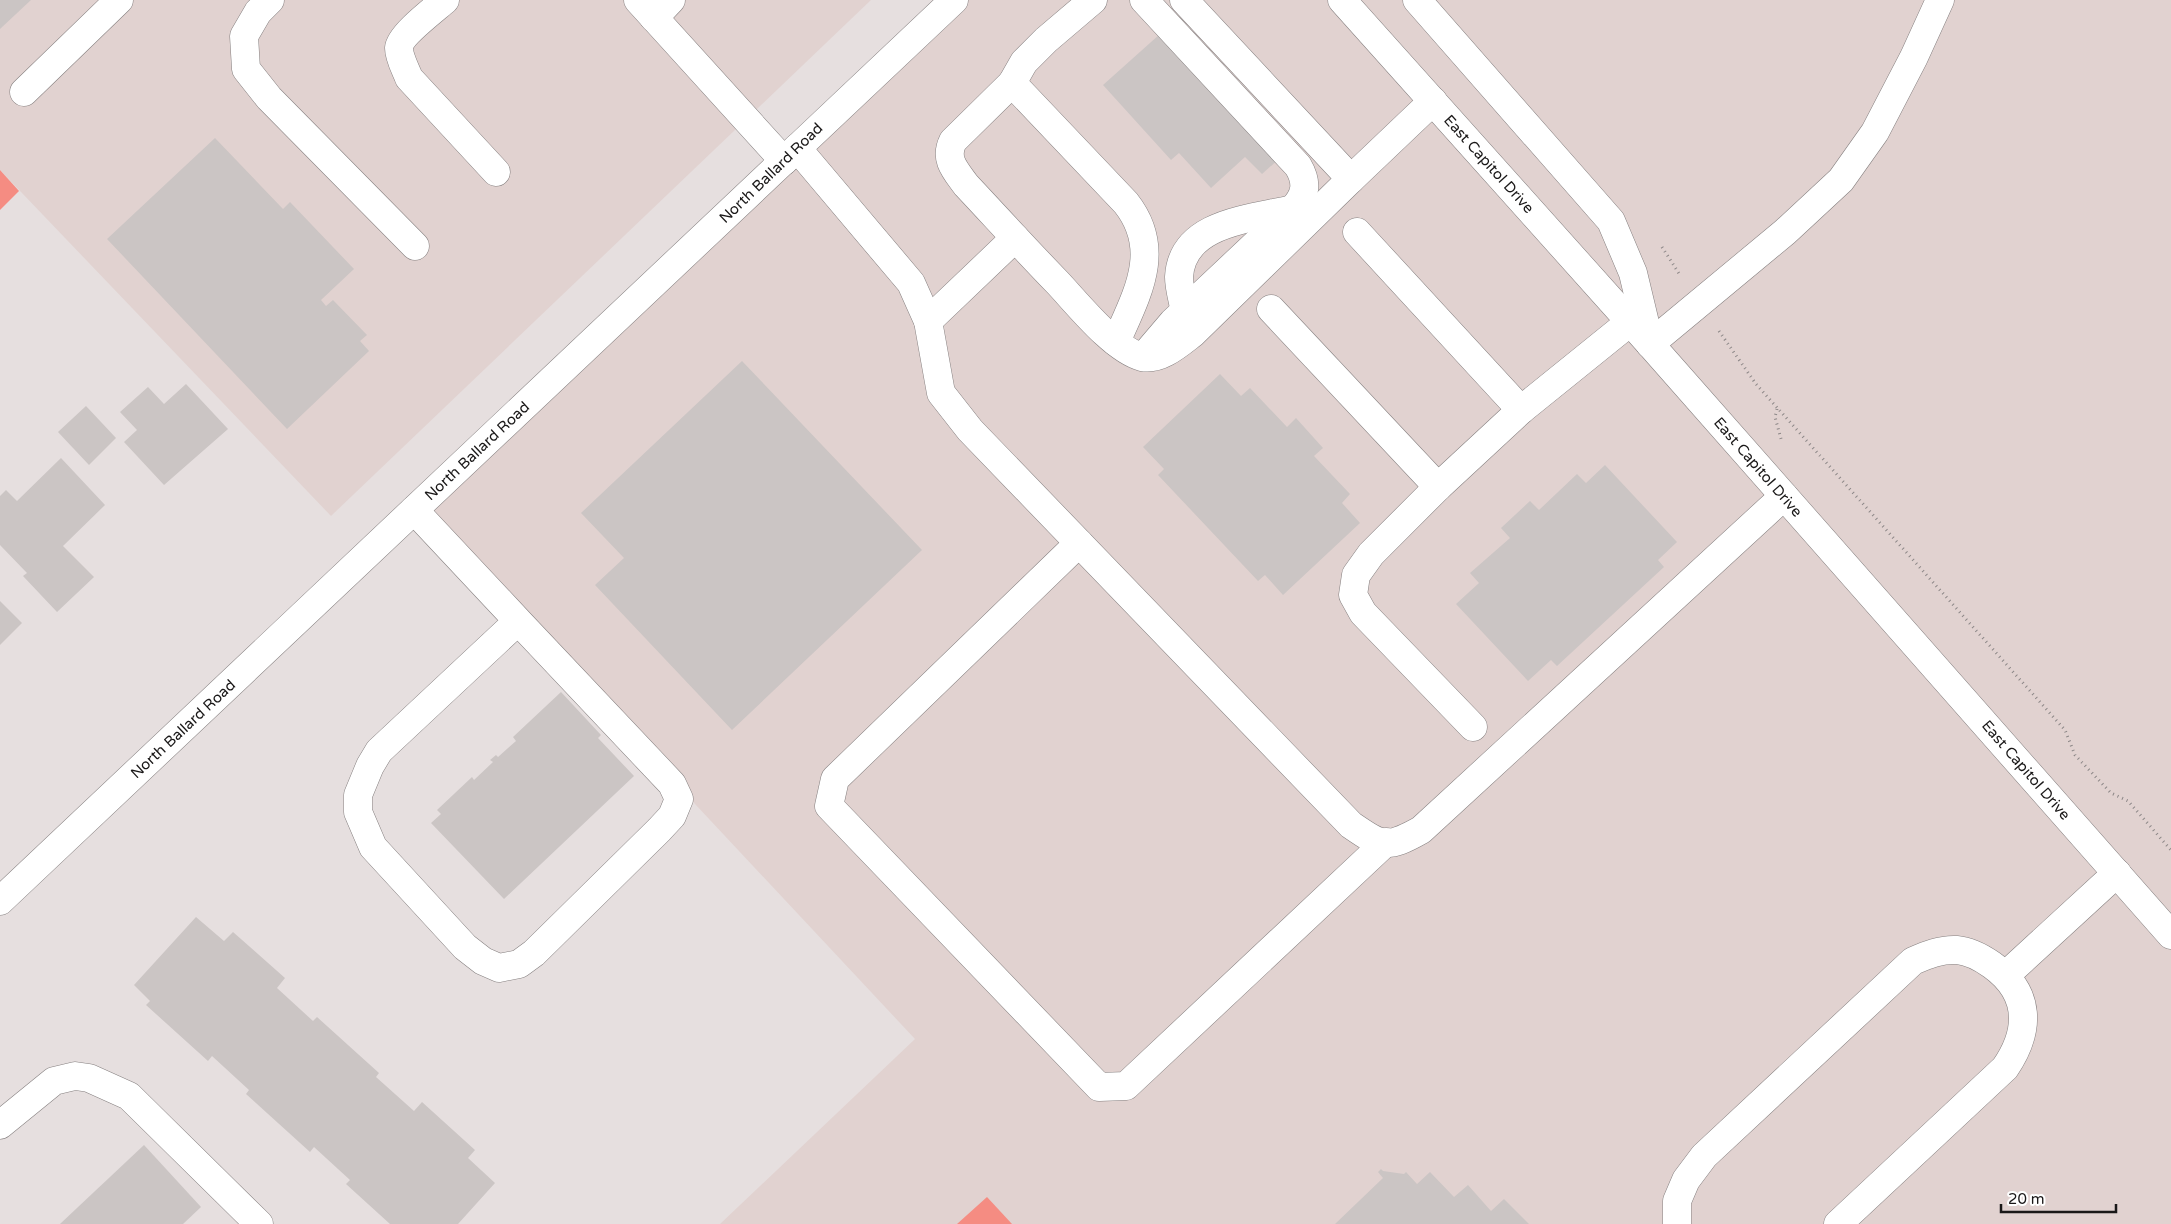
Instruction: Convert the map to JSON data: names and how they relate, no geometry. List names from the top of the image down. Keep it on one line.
{"streets":{"main road":["East Capitol Drive","North Ballard Road"]},"scale_bar":"20 m"}
